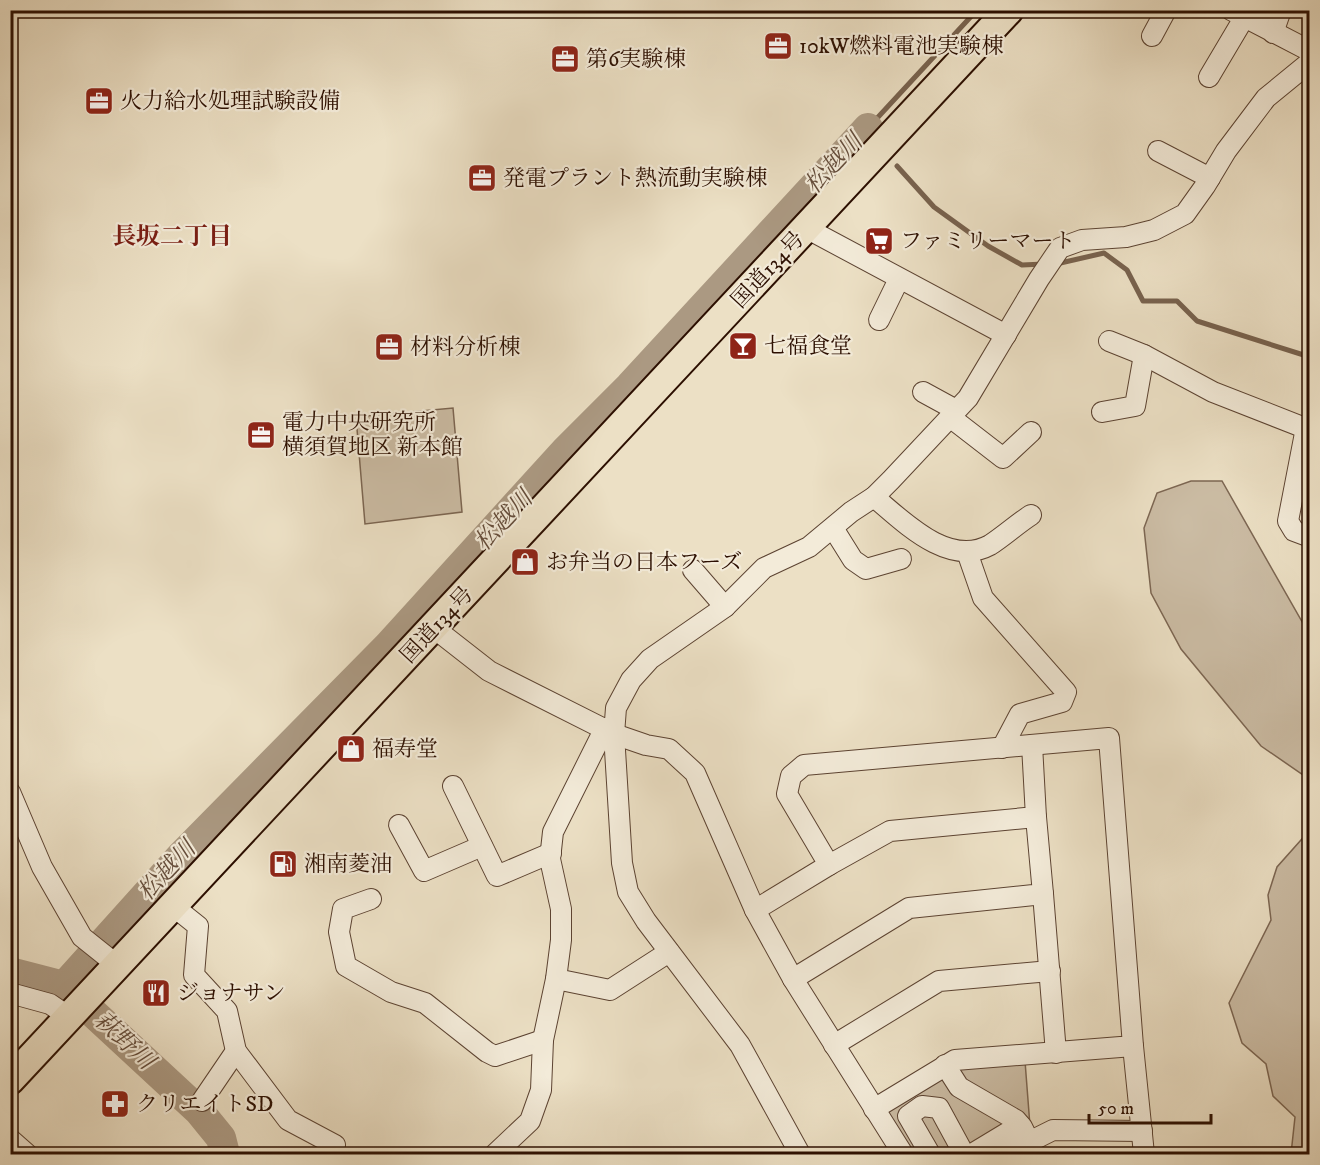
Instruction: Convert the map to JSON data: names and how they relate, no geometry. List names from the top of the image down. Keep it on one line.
{"streets":{"highway":["国道134号"]},"districts":["長坂二丁目"],"water":["松越川","萩野川"],"places":{"office":["10kW燃料電池実験棟","第6実験棟","火力給水処理試験設備","発電プラント熱流動実験棟","材料分析棟","電力中央研究所 横須賀地区 新本館"],"supermarket":["ファミリーマート"],"bar":["七福食堂"],"shop":["お弁当の日本フーズ","福寿堂"],"fuel station":["湘南菱油"],"restaurant":["ジョナサン"],"pharmacy":["クリエイトSD"]},"scale_bar":"50 m"}
